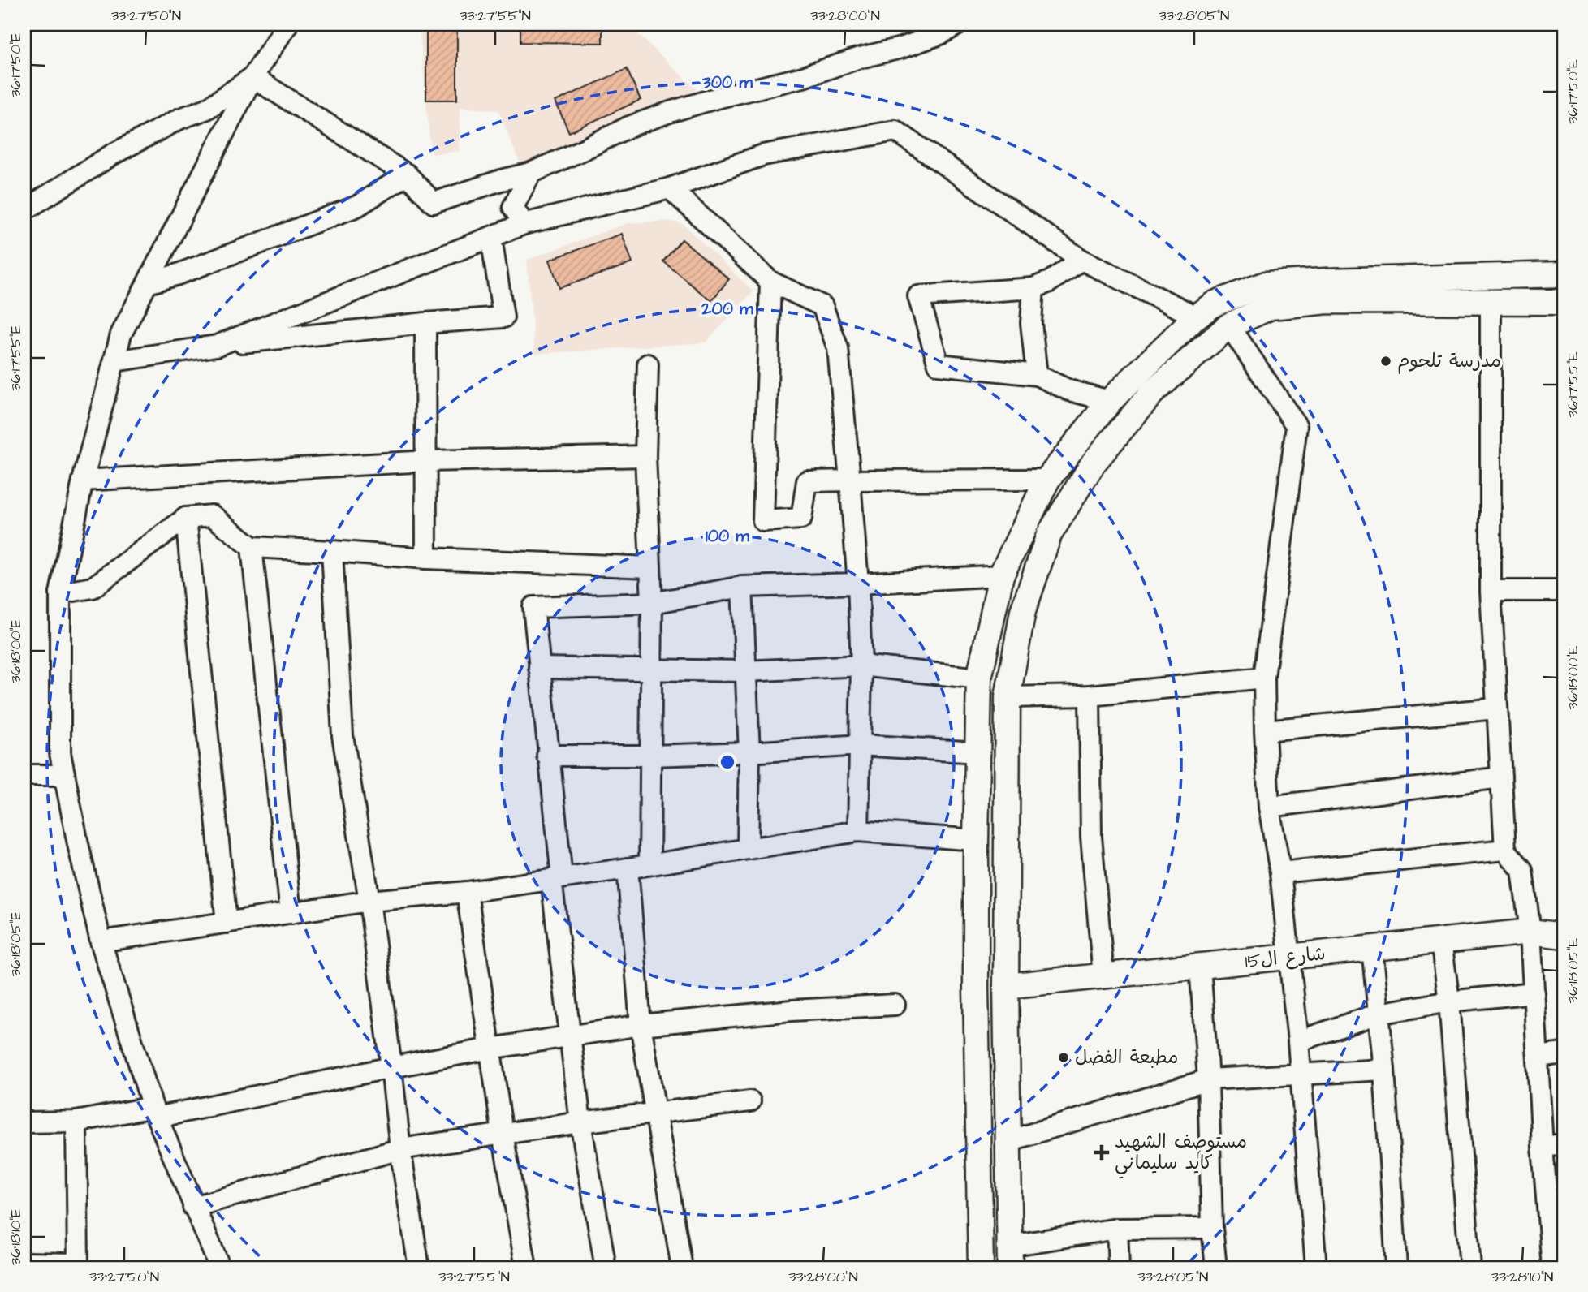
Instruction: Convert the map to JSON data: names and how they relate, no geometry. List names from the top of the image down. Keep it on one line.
{"streets":{"main road":["شارع ال15"]},"places":{"other":["مدرسة تلحوم","مطبعة الفضل"],"health":["مستوصف الشهيد كايد سليماني"]},"coordinates":["33°27'50\"N","33°27'55\"N","33°28'00\"N","33°28'05\"N","36°17'50\"E","36°17'55\"E","36°18'00\"E","36°18'05\"E","36°18'10\"E","33°28'10\"N"],"rings":["300 m","200 m","100 m"]}
